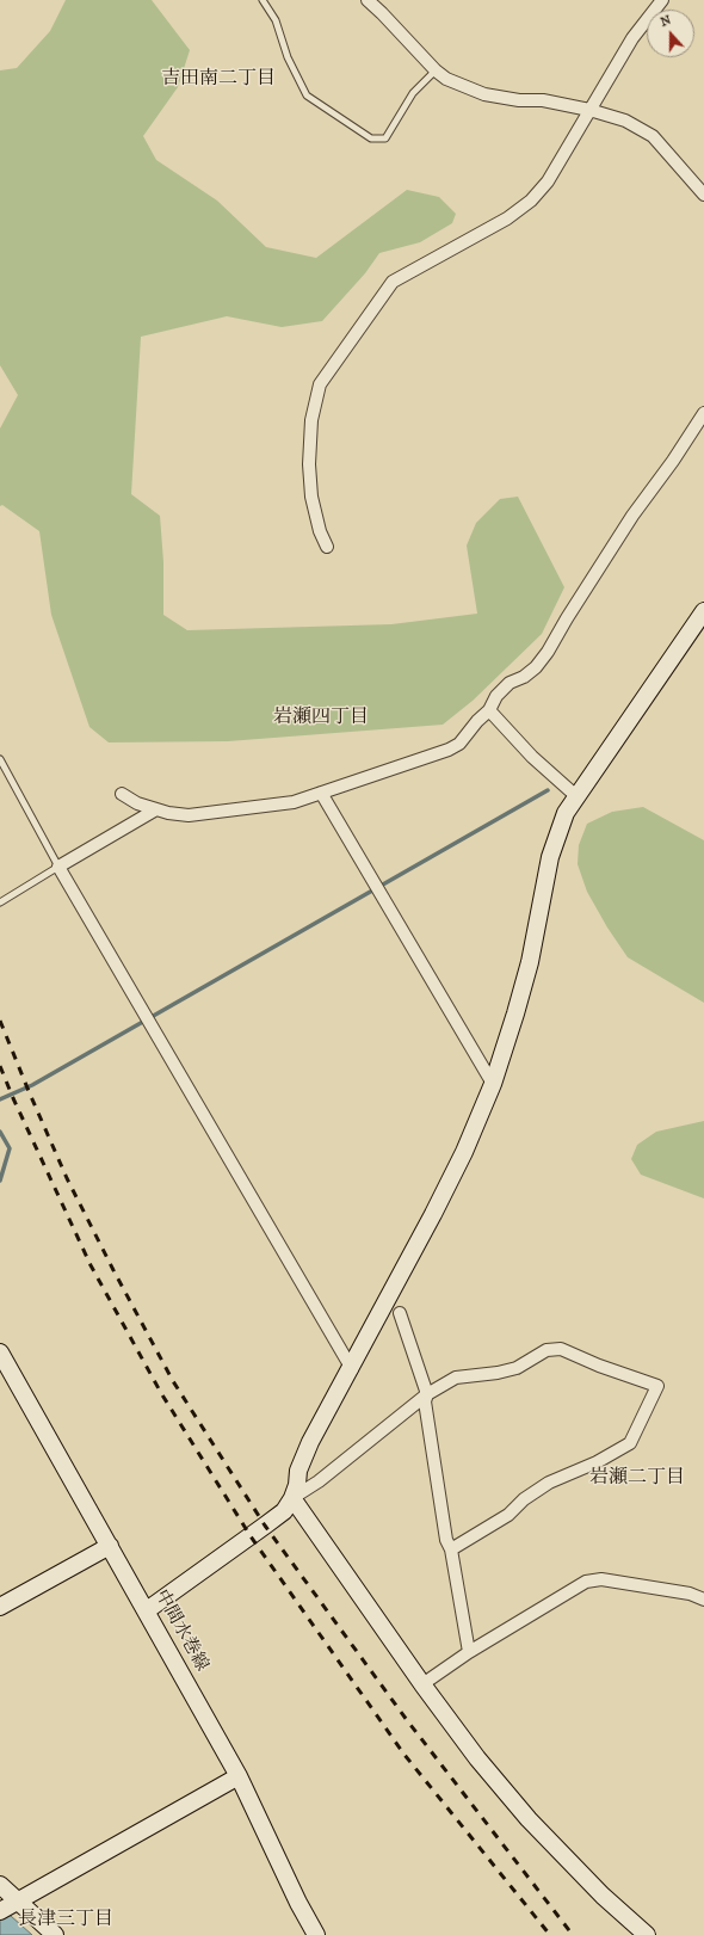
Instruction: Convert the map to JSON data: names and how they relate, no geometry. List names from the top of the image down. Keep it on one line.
{"streets":{"street":["中間水巻線"]},"districts":["吉田南二丁目","岩瀬四丁目","岩瀬二丁目","長津三丁目"],"north":"top"}
